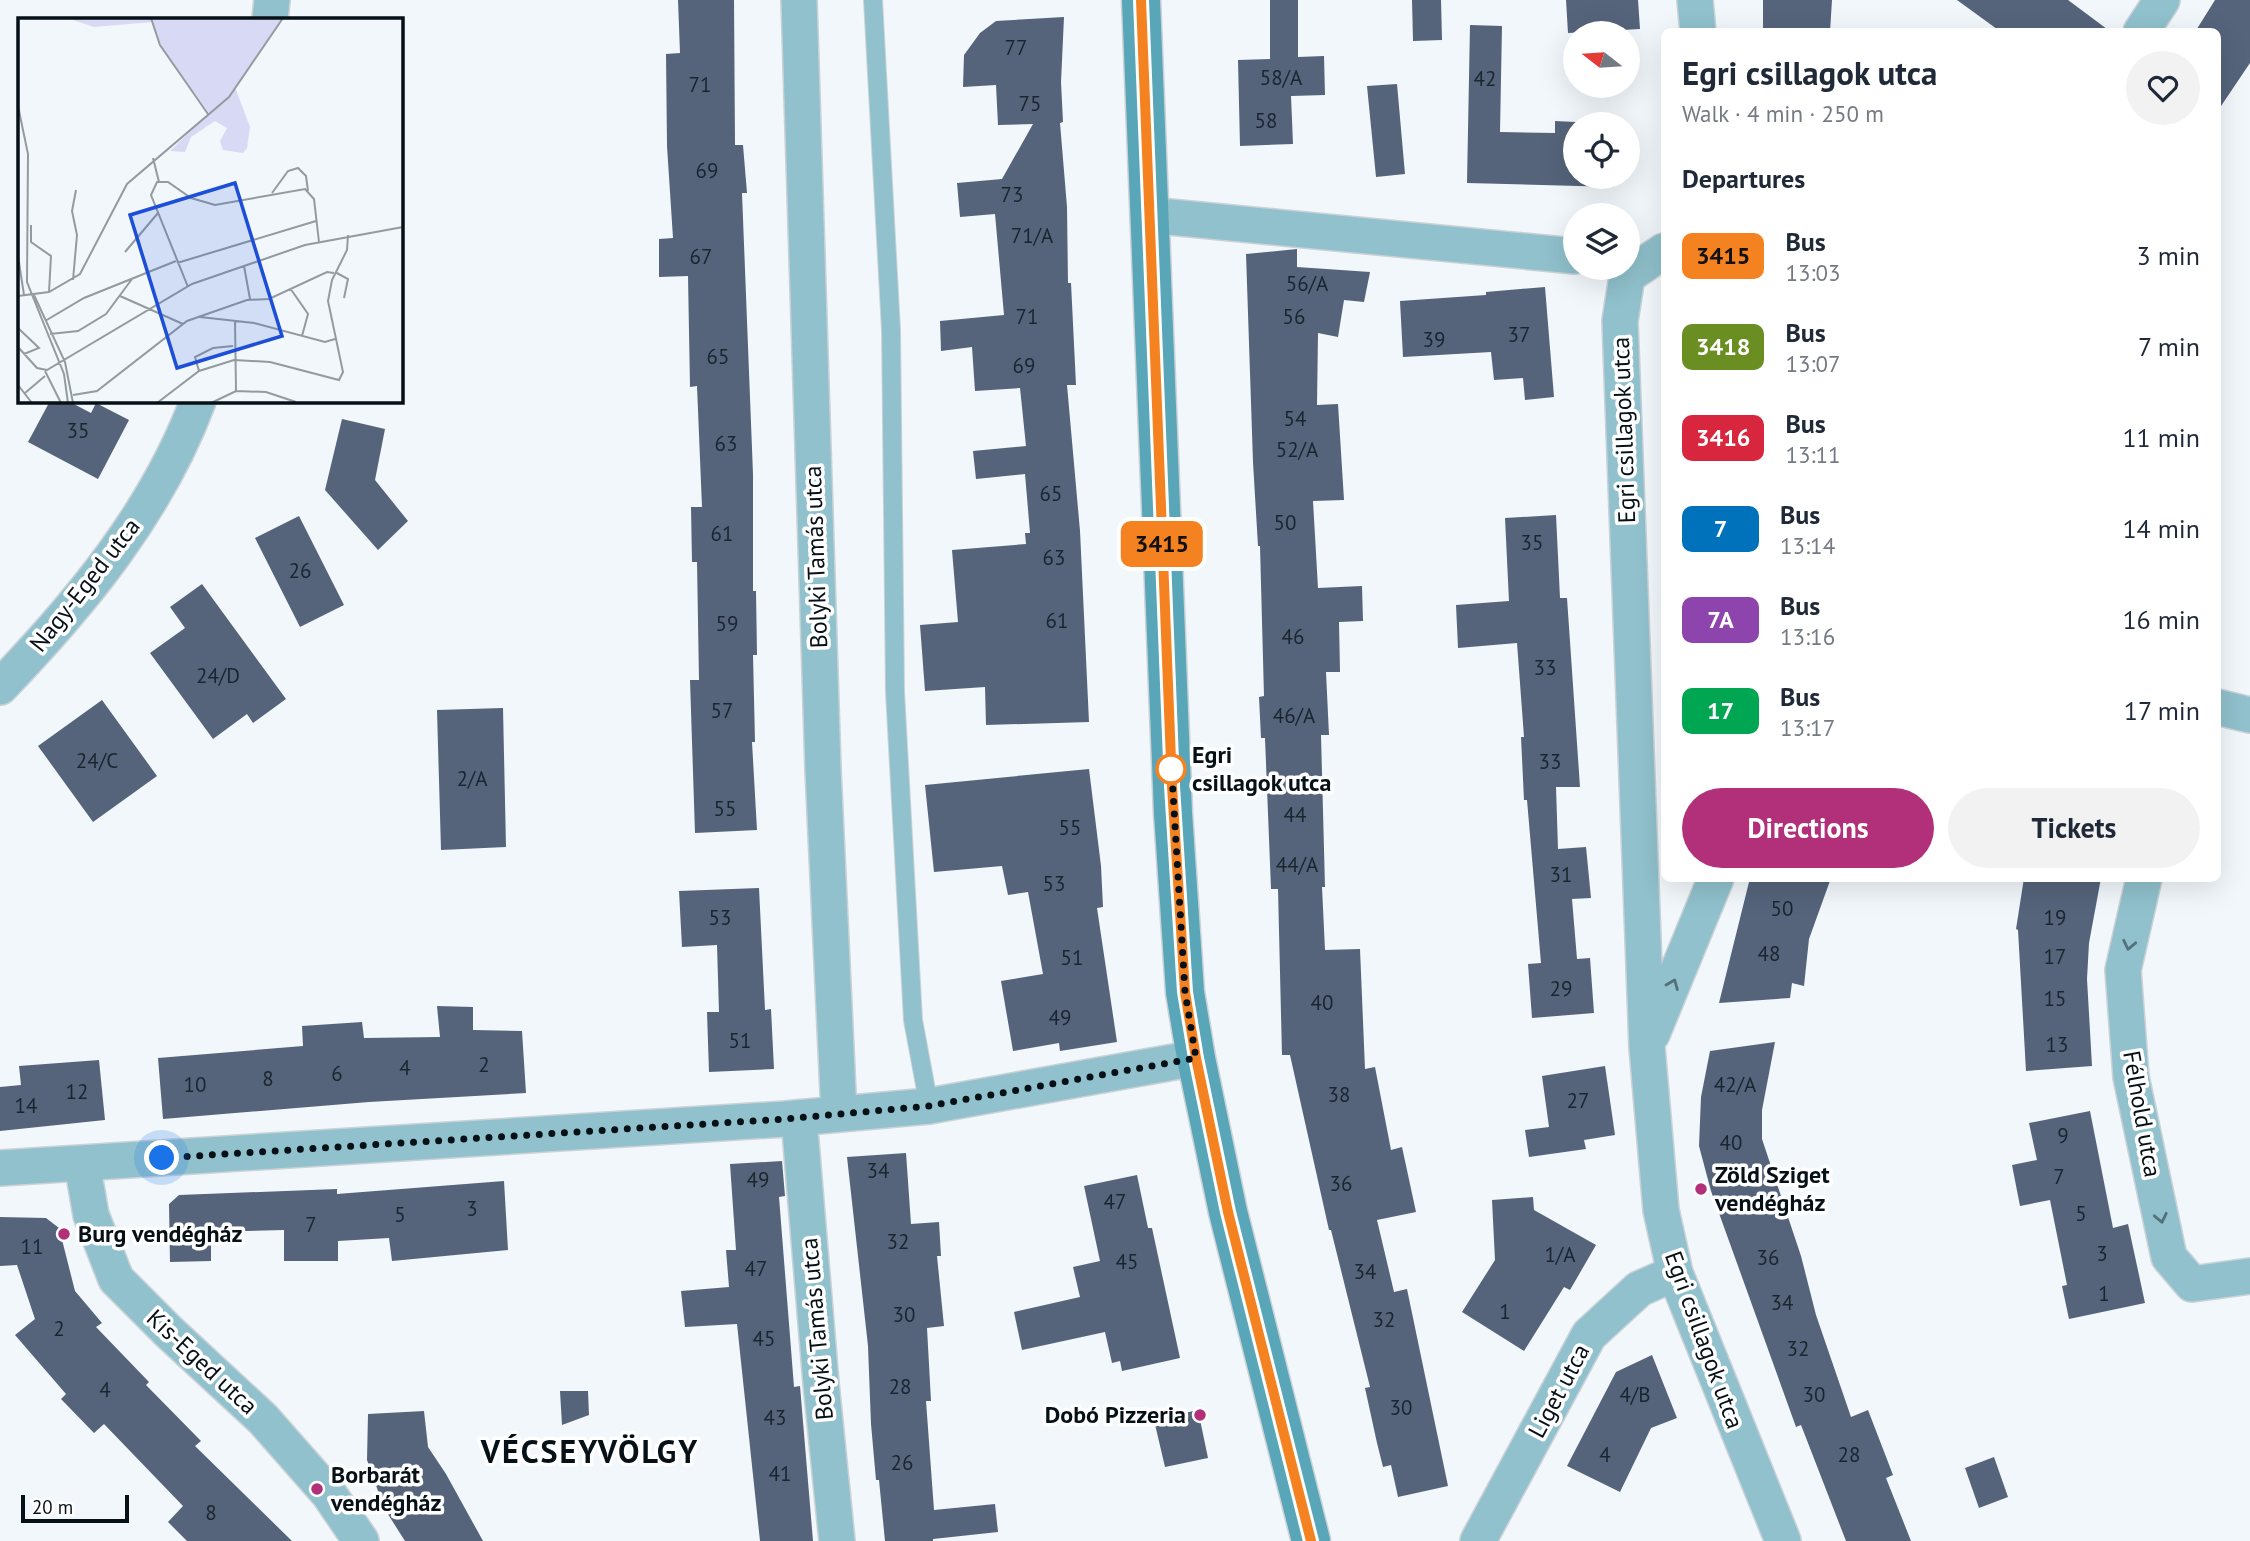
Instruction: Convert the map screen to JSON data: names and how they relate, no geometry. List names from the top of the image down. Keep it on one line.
{"streets":{"street":["Egri csillagok utca","Bolyki Tamás utca","Nagy-Eged utca","Félhold utca","Kis-Eged utca","Liget utca"]},"crossings":[["Egri csillagok utca","Liget utca"]],"one_way":["Félhold utca"],"districts":["VÉCSEYVÖLGY"],"places":["Egri csillagok utca","Zöld Sziget vendégház","Burg vendégház","Dobó Pizzeria","Borbarát vendégház"],"lines":["bus line 3415"],"house_numbers":["77","58/A","42","71","75","58","69","73","71/A","67","56/A","71","56","37","39","65","69","54","35","63","52/A","65","50","61","35","63","26","61","59","46","33","24/D","57","46/A","24/C","33","2/A","55","44","55","44/A","31","53","50","53","19","48","17","51","29","15","40","49","51","13","2","4","6","8","10","42/A","12","38","27","14","9","40","34","7","49","36","47","3","5","5","7","32","11","3","1/A","36","45","47","34","1","34","1","30","32","2","45","32","28","4","4/B","30","30","43","4","28","26","41","8"],"scale_bar":"20 m","north":"left","page":{"on_map":"3415","heading":[["Egri csillagok utca","Walk · 4 min · 250 m"],"Departures"],"list":[{"mark":"3415","name":"Bus","note":"13:03","value":"3 min"},{"mark":"3418","name":"Bus","note":"13:07","value":"7 min"},{"mark":"3416","name":"Bus","note":"13:11","value":"11 min"},{"mark":"7","name":"Bus","note":"13:14","value":"14 min"},{"mark":"7A","name":"Bus","note":"13:16","value":"16 min"},{"mark":"17","name":"Bus","note":"13:17","value":"17 min"}],"buttons":["Directions","Tickets"],"scale":"20 m"}}
